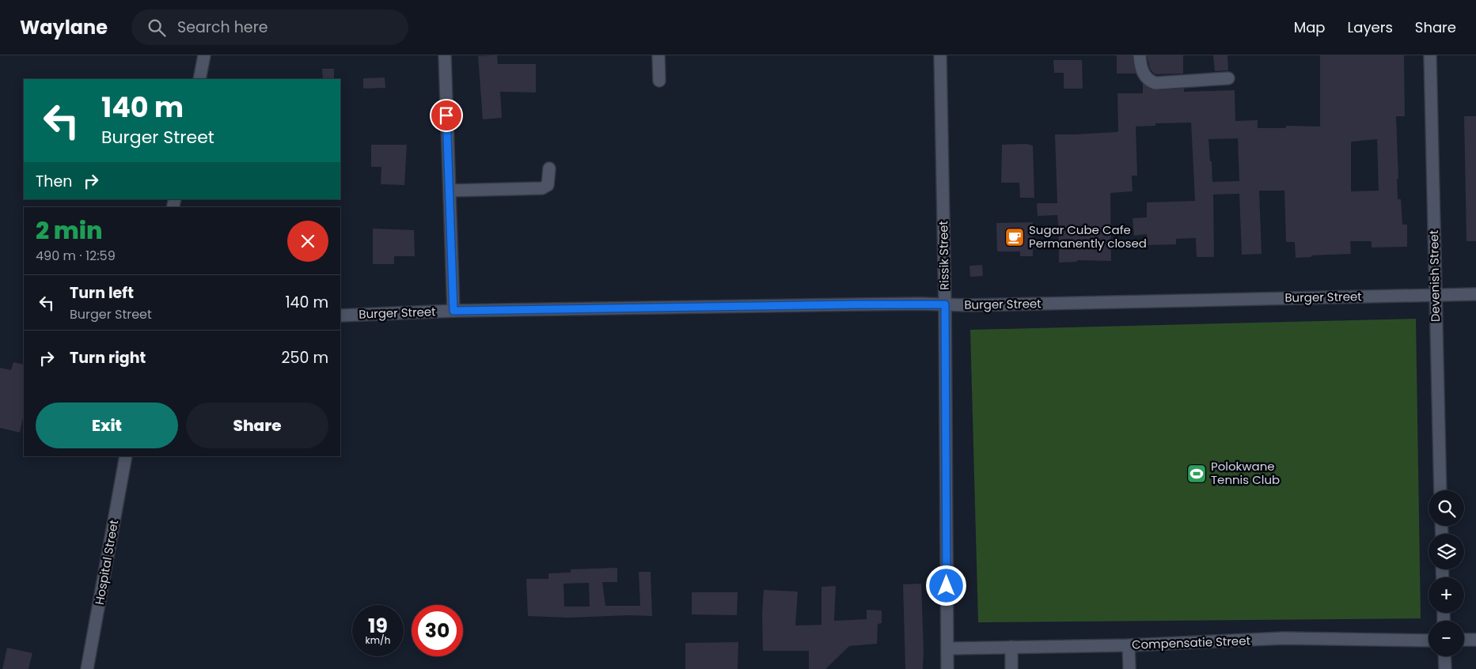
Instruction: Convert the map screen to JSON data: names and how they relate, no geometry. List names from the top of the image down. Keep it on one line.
{"streets":{"street":["Rissik Street","Devenish Street","Burger Street","Hospital Street","Compensatie Street"]},"crossings":[["Rissik Street","Burger Street"],["Rissik Street","Compensatie Street"],["Devenish Street","Burger Street"]],"places":{"cafe":["Sugar Cube Cafe Permanently closed"],"sports":["Polokwane Tennis Club"]},"page":{"header":"Waylane","search":"Search here","nav":["Map","Layers","Share"],"turn":["140 m","Burger Street"],"then":"Then","heading":["2 min","490 m · 12:59"],"list":[{"name":"Turn left","note":"Burger Street","value":"140 m"},{"name":"Turn right","value":"250 m"}],"buttons":["Exit","Share"],"map_buttons":["+","−"],"speed":"19 km/h","limit":"30"}}
